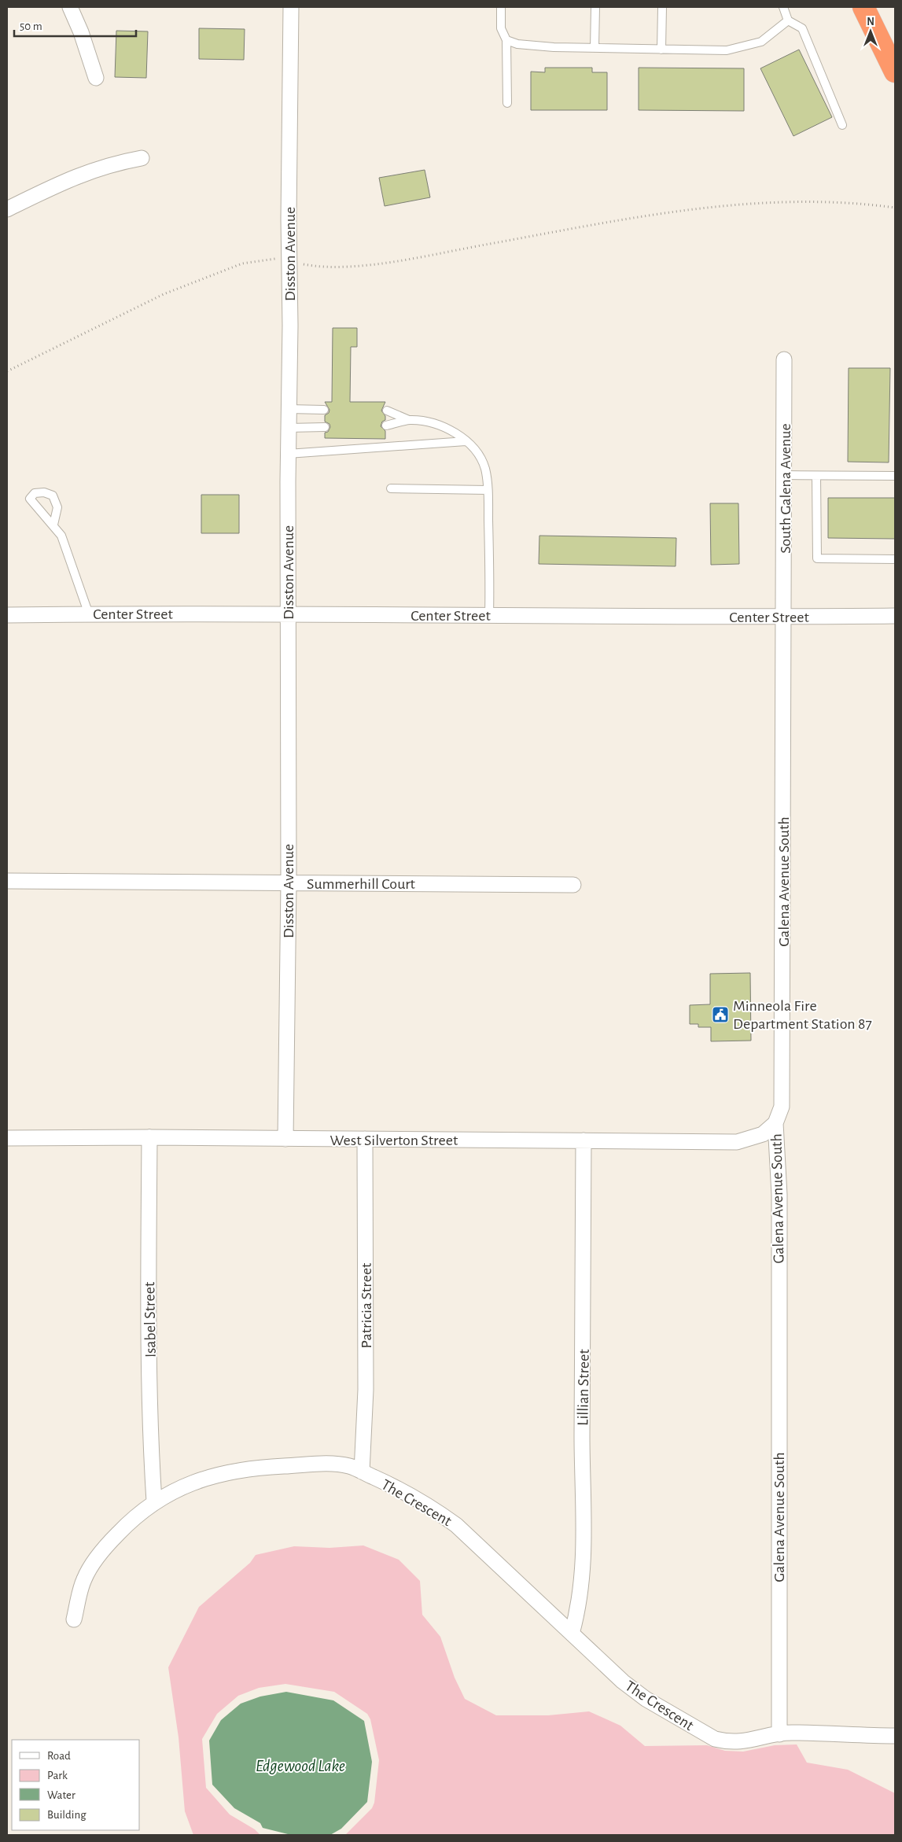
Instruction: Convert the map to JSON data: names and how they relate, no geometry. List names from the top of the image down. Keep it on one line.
{"streets":{"street":["Disston Avenue","South Galena Avenue","Center Street","Galena Avenue South","Summerhill Court","West Silverton Street","Patricia Street","Isabel Street","Lillian Street","The Crescent"]},"crossings":[["Disston Avenue","Center Street"],["Disston Avenue","Summerhill Court"],["Disston Avenue","West Silverton Street"],["South Galena Avenue","Center Street"],["South Galena Avenue","Galena Avenue South"],["Center Street","Galena Avenue South"],["Galena Avenue South","West Silverton Street"],["Galena Avenue South","The Crescent"],["West Silverton Street","Patricia Street"],["West Silverton Street","Isabel Street"],["West Silverton Street","Lillian Street"],["Patricia Street","The Crescent"],["Isabel Street","The Crescent"],["Lillian Street","The Crescent"]],"water":["Edgewood Lake"],"places":{"public building":["Minneola Fire Department Station 87"]},"legend":["Road","Park","Water","Building"],"scale_bar":"50 m","north":"top"}
